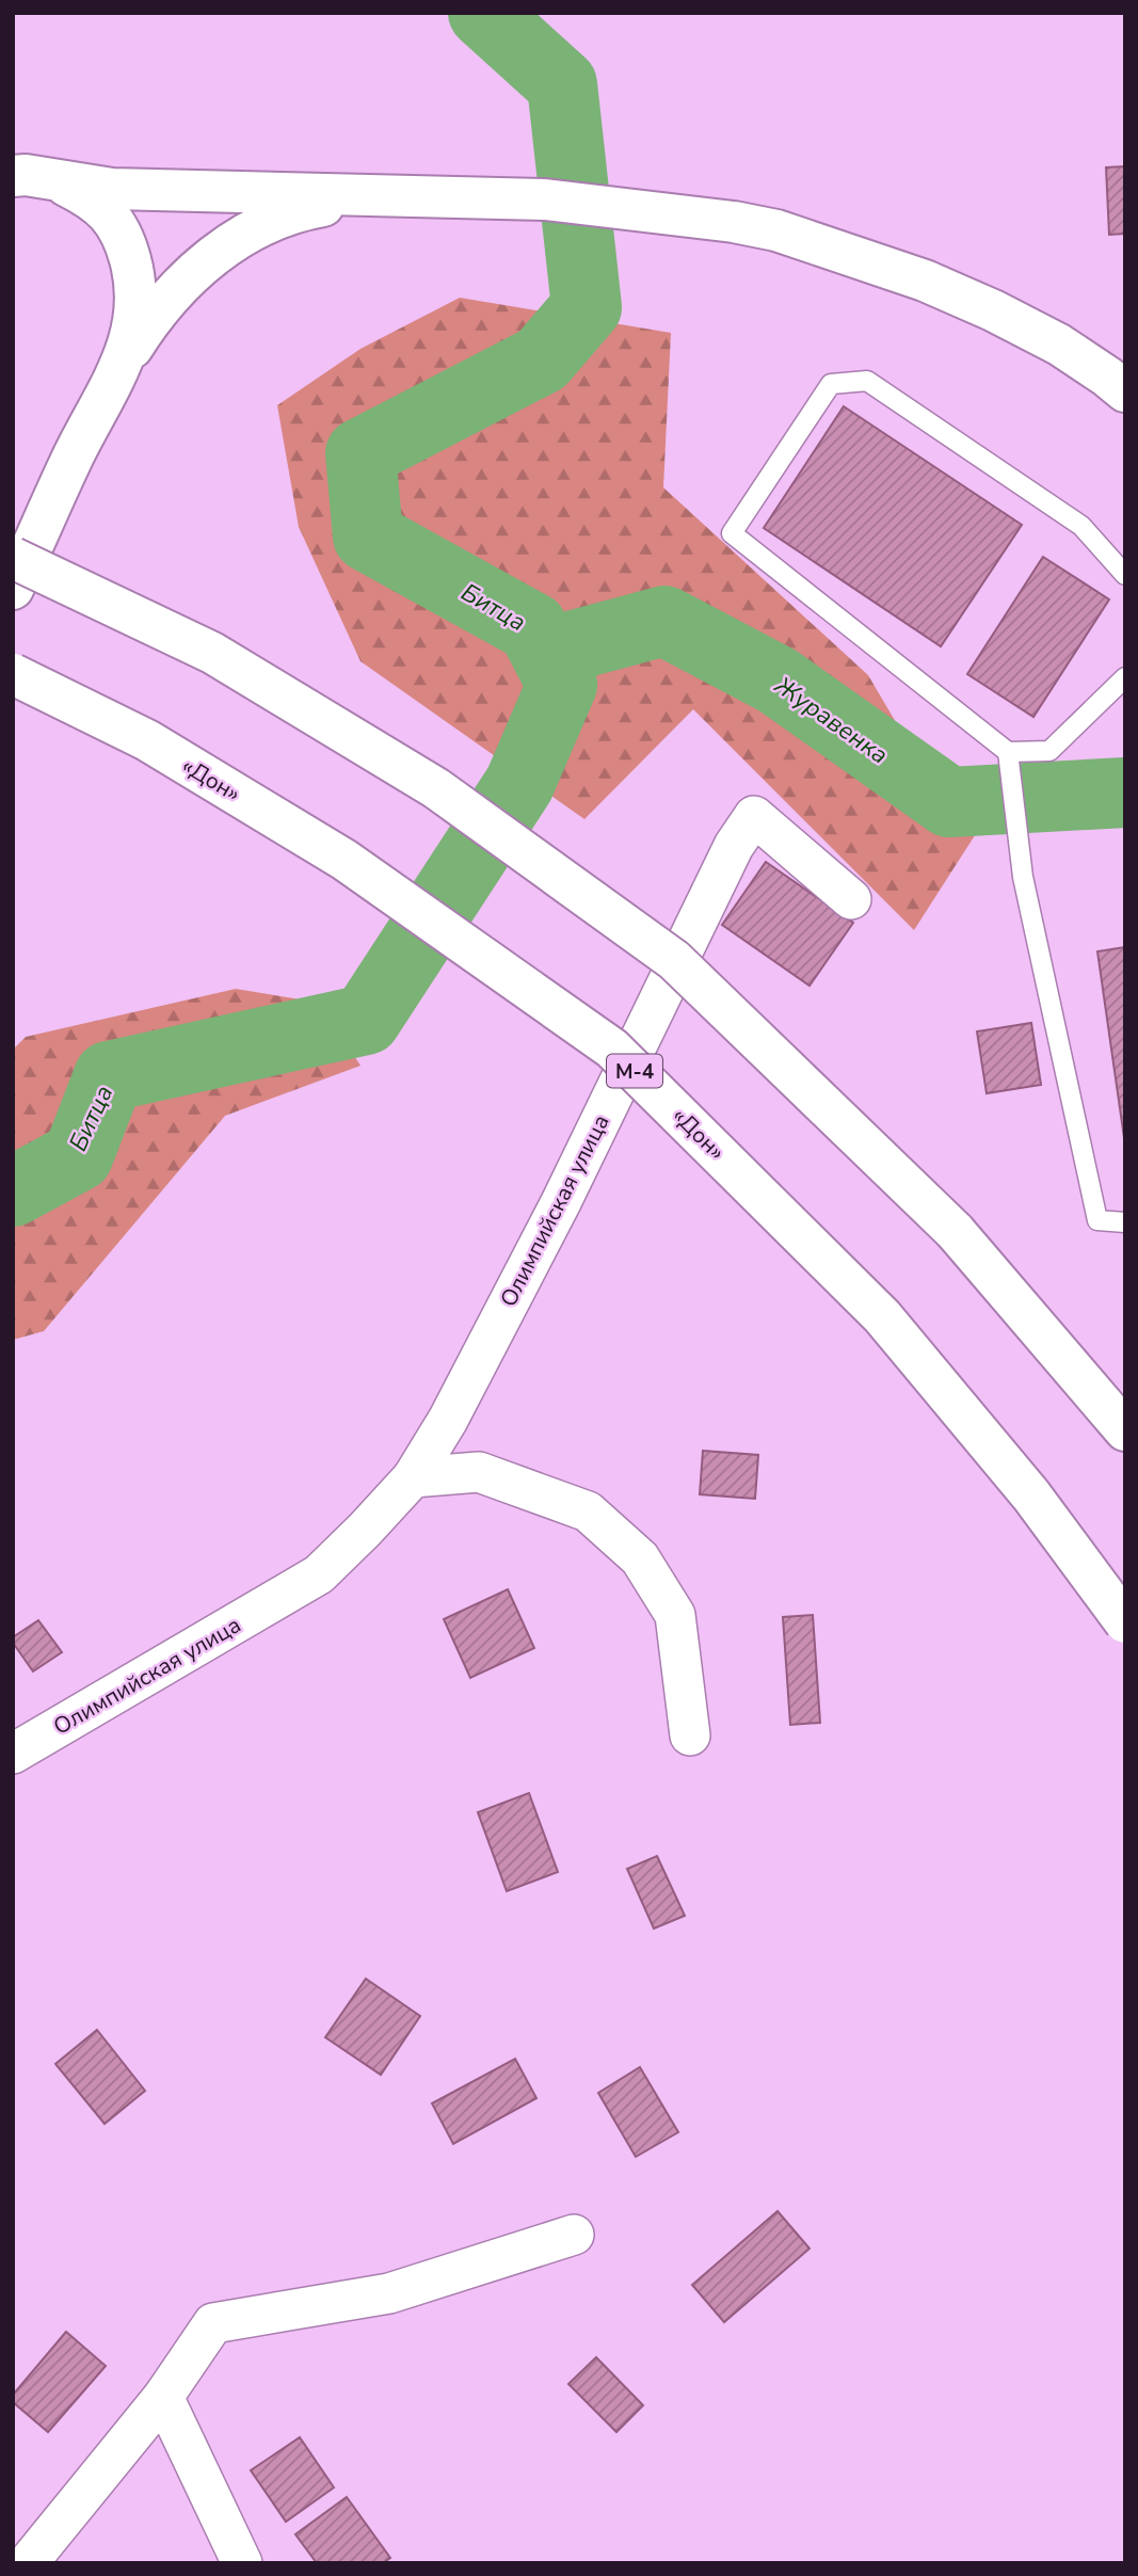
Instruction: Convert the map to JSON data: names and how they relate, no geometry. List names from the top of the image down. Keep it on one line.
{"streets":{"main road":["«Дон»","М-4"],"street":["Олимпийская улица"]},"water":["Битца","Журавенка"]}
